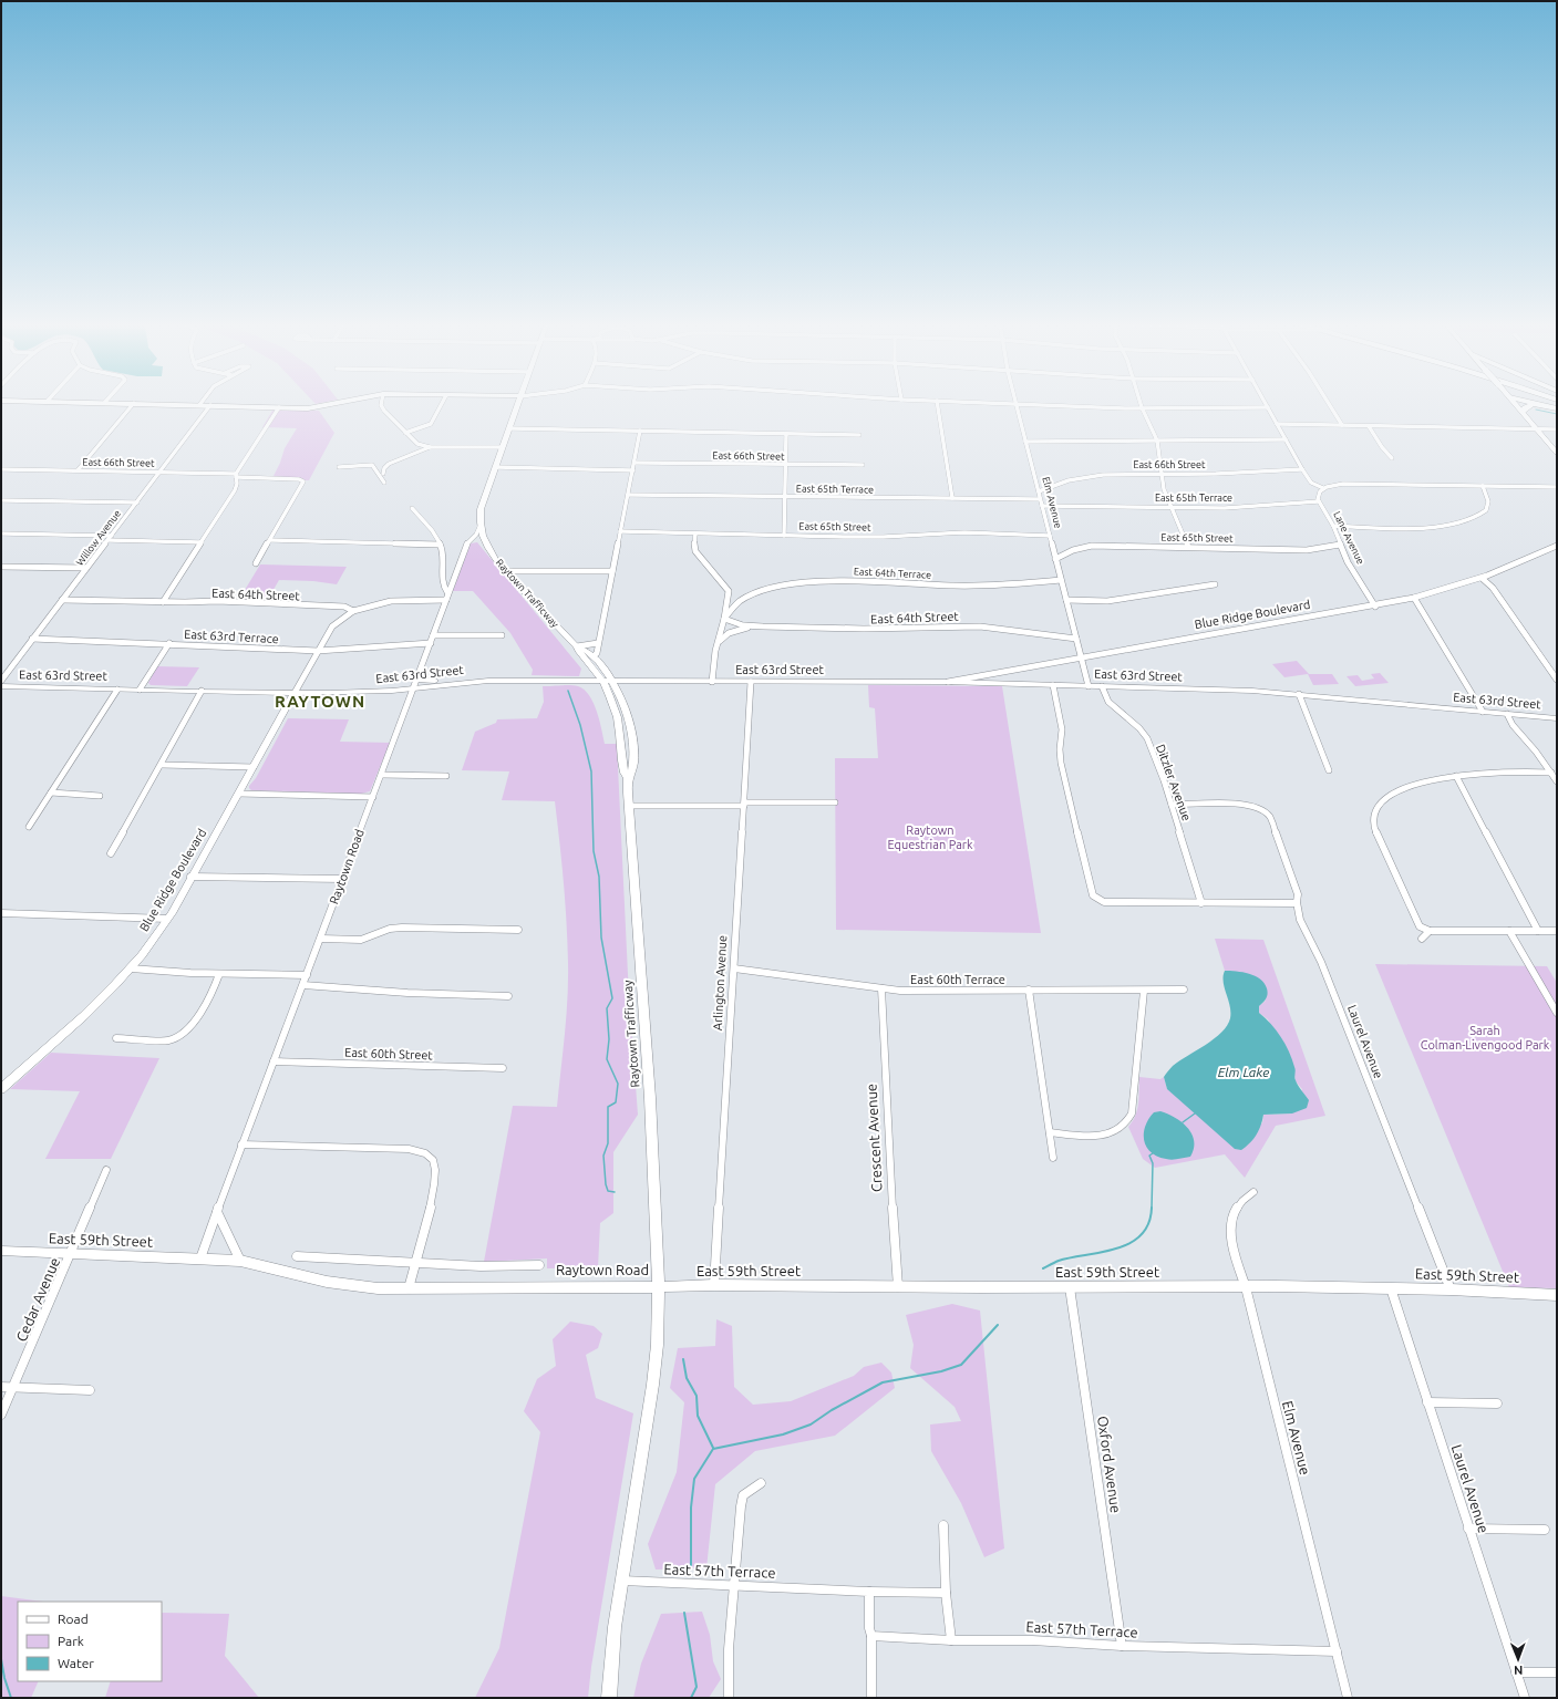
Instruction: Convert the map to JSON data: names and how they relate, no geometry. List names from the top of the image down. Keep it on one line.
{"streets":{"main road":["Raytown Trafficway","Blue Ridge Boulevard","East 63rd Street","Raytown Road","East 59th Street"],"street":["East 66th Street","East 65th Terrace","Elm Avenue","East 65th Street","Willow Avenue","Lane Avenue","East 64th Terrace","East 64th Street","East 63rd Terrace","Ditzler Avenue","East 60th Terrace","Arlington Avenue","Laurel Avenue","East 60th Street","Crescent Avenue","Cedar Avenue","Oxford Avenue","East 57th Terrace"]},"crossings":[["East 66th Street","Elm Avenue"],["East 66th Street","Willow Avenue"],["East 65th Terrace","Elm Avenue"],["East 65th Terrace","Lane Avenue"],["Elm Avenue","East 65th Street"],["Elm Avenue","East 64th Terrace"],["Elm Avenue","East 64th Street"],["Elm Avenue","Blue Ridge Boulevard"],["Elm Avenue","East 63rd Street"],["Elm Avenue","East 59th Street"],["Elm Avenue","East 57th Terrace"],["East 65th Street","Lane Avenue"],["Willow Avenue","East 64th Street"],["Willow Avenue","East 63rd Terrace"],["Lane Avenue","Blue Ridge Boulevard"],["East 64th Terrace","East 64th Street"],["Raytown Trafficway","East 63rd Street"],["Raytown Trafficway","Raytown Road"],["Raytown Trafficway","East 59th Street"],["East 64th Street","Raytown Road"],["Blue Ridge Boulevard","East 63rd Street"],["East 63rd Terrace","Raytown Road"],["East 63rd Street","Ditzler Avenue"],["East 63rd Street","Raytown Road"],["East 63rd Street","Arlington Avenue"],["Ditzler Avenue","Laurel Avenue"],["Raytown Road","East 60th Street"],["Raytown Road","East 59th Street"],["Raytown Road","East 57th Terrace"],["East 60th Terrace","Arlington Avenue"],["East 60th Terrace","Crescent Avenue"],["Arlington Avenue","East 59th Street"],["Laurel Avenue","East 59th Street"],["Crescent Avenue","East 59th Street"],["East 59th Street","Cedar Avenue"],["East 59th Street","Oxford Avenue"],["Oxford Avenue","East 57th Terrace"]],"districts":["RAYTOWN"],"water":["Elm Lake"],"parks":["Raytown Equestrian Park","Sarah Colman-Livengood Park"],"legend":["Road","Park","Water"],"north":"bottom"}
